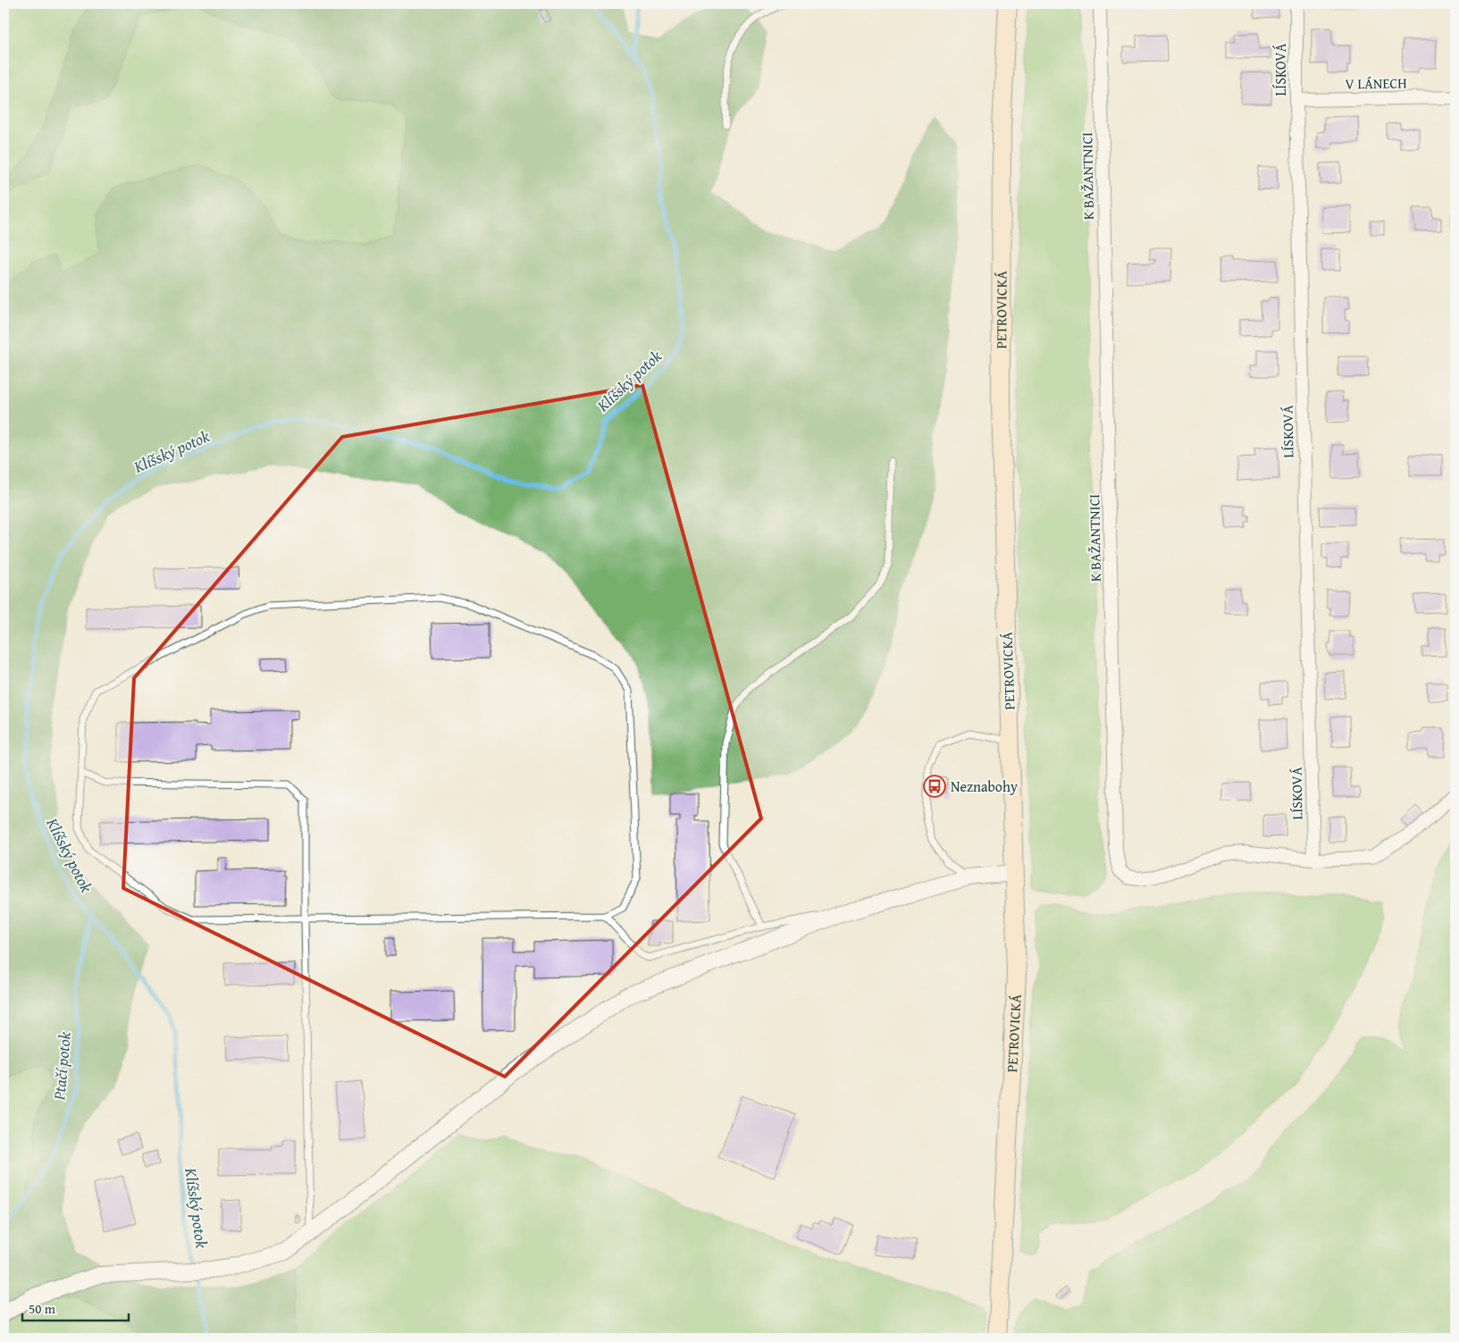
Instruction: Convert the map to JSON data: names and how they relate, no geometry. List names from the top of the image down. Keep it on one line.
{"streets":{"main road":["PETROVICKÁ"],"street":["LÍSKOVÁ","V LÁNECH","K BAŽANTNICI"]},"crossings":[["LÍSKOVÁ","V LÁNECH"],["LÍSKOVÁ","K BAŽANTNICI"]],"water":["Klíšský potok","Ptačí potok"],"places":{"bus stop":["Neznabohy"]},"scale_bar":"50 m"}
